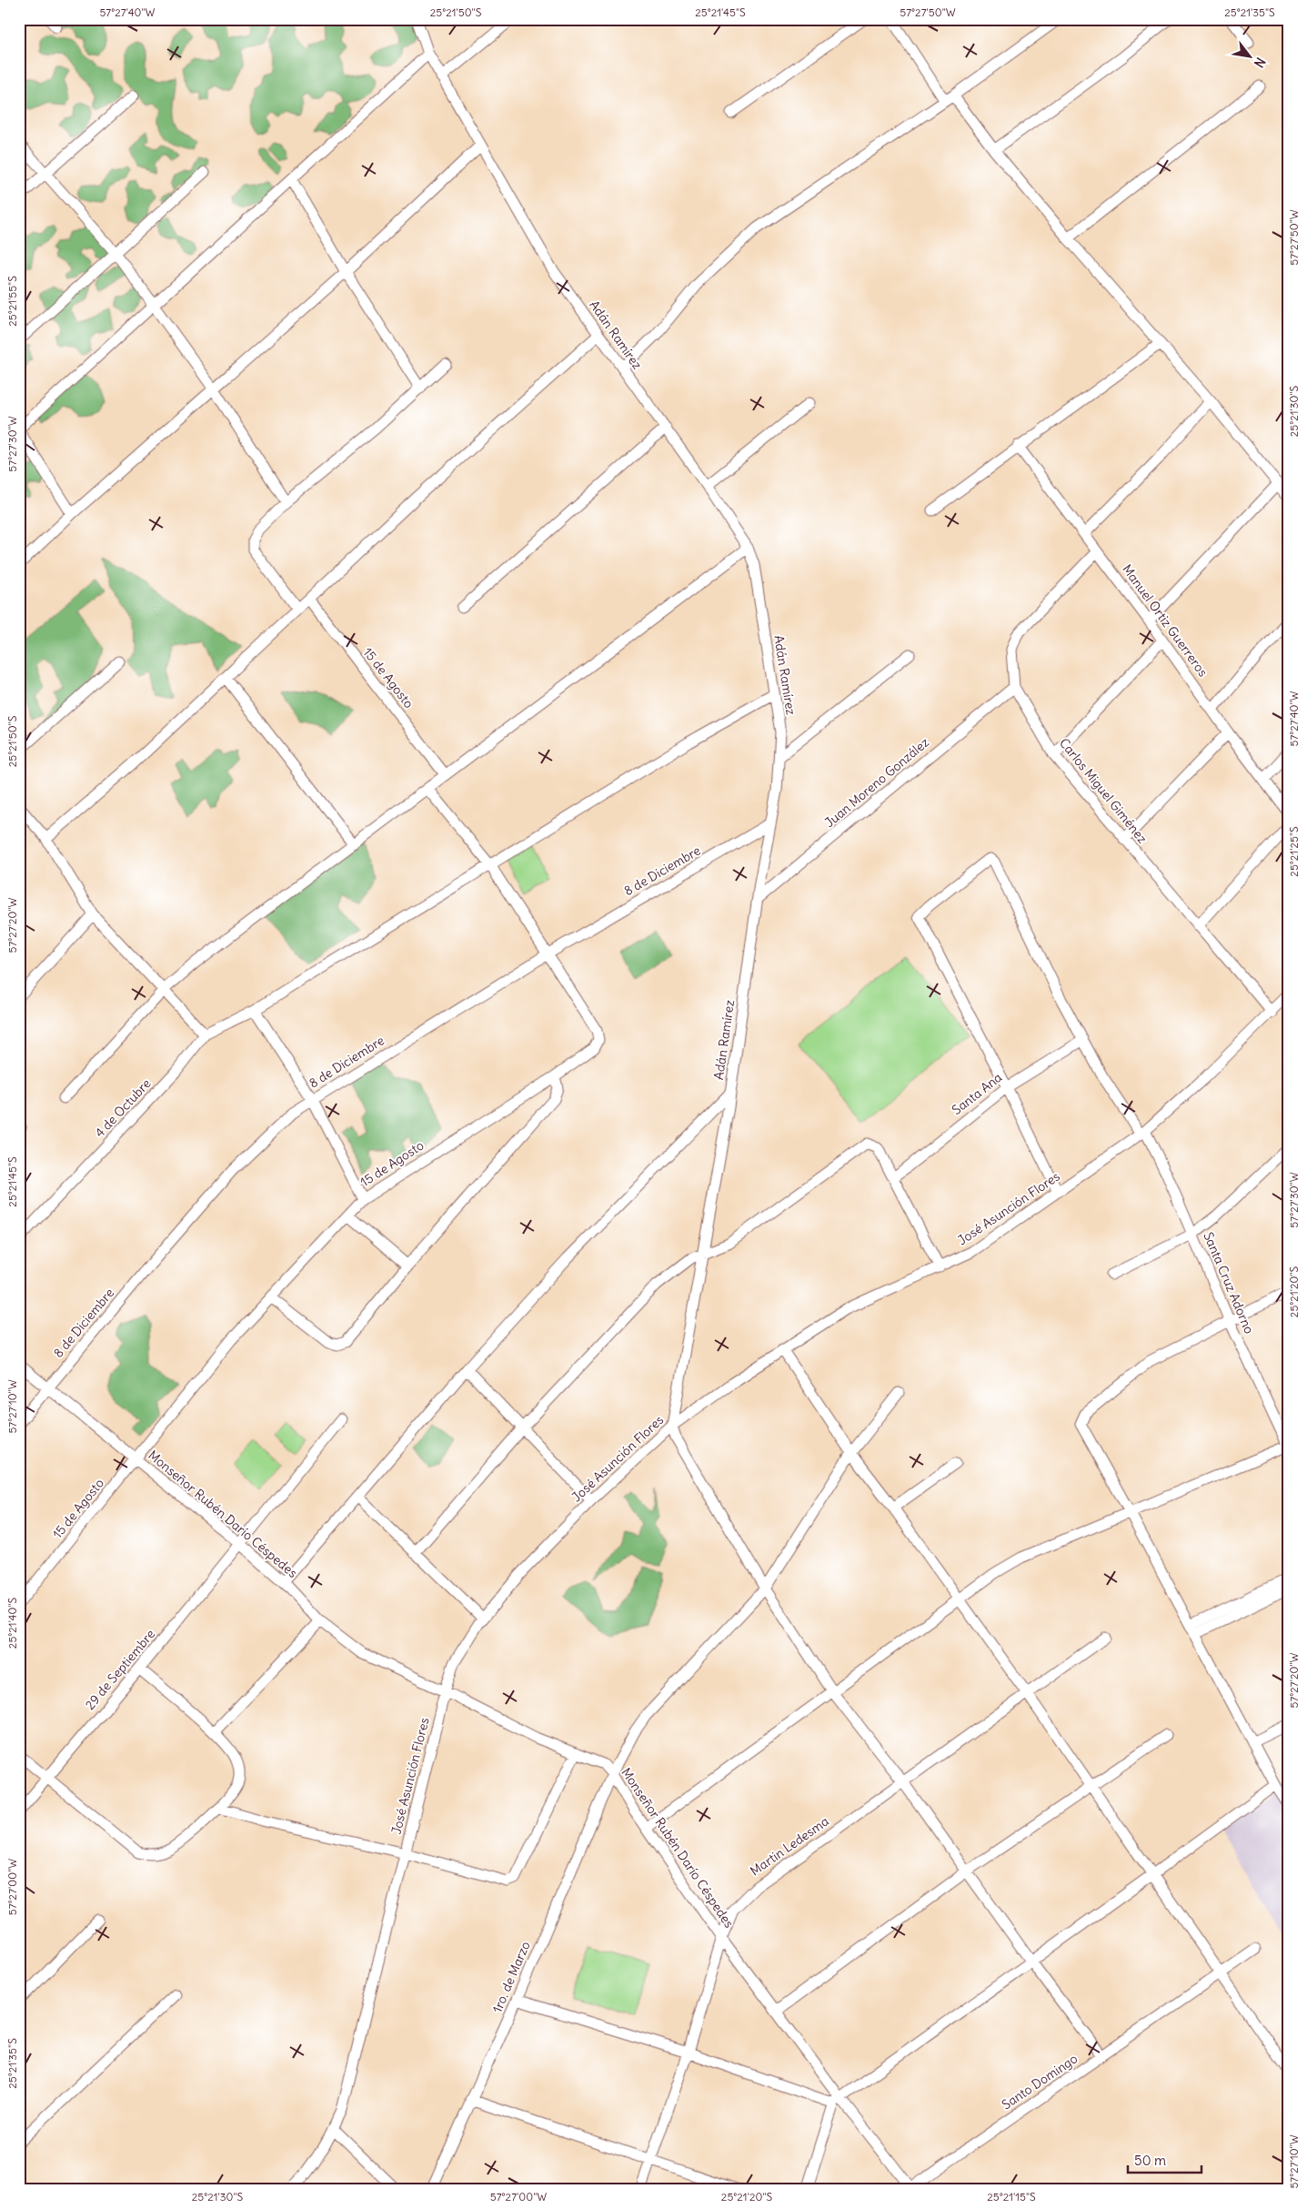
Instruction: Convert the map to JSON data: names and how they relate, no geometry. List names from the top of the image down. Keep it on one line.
{"streets":{"street":["Adán Ramírez","Manuel Ortiz Guerreros","15 de Agosto","Juan Moreno González","Carlos Miguel Giménez","8 de Diciembre","Santa Ana","4 de Octubre","José Asunción Flores","Santa Cruz Adorno","Monseñor Rubén Darío Céspedes","29 de Septiembre","Martin Ledesma","1ro. de Marzo","Santo Domingo"]},"crossings":[["Adán Ramírez","Juan Moreno González"],["Adán Ramírez","8 de Diciembre"],["Adán Ramírez","4 de Octubre"],["Adán Ramírez","José Asunción Flores"],["Manuel Ortiz Guerreros","Carlos Miguel Giménez"],["15 de Agosto","8 de Diciembre"],["15 de Agosto","4 de Octubre"],["15 de Agosto","Monseñor Rubén Darío Céspedes"],["Juan Moreno González","Carlos Miguel Giménez"],["Carlos Miguel Giménez","José Asunción Flores"],["8 de Diciembre","Monseñor Rubén Darío Céspedes"],["Santa Ana","Santa Cruz Adorno"],["José Asunción Flores","Santa Cruz Adorno"],["José Asunción Flores","Monseñor Rubén Darío Céspedes"],["Monseñor Rubén Darío Céspedes","29 de Septiembre"],["Monseñor Rubén Darío Céspedes","Martin Ledesma"],["Monseñor Rubén Darío Céspedes","1ro. de Marzo"],["Monseñor Rubén Darío Céspedes","Santo Domingo"]],"scale_bar":"50 m","north":"bottom right","coordinates":["57°27'40\"W","25°21'50\"S","25°21'45\"S","57°27'50\"W","25°21'35\"S","25°21'55\"S","25°21'30\"S","57°27'30\"W","25°21'25\"S","57°27'20\"W","25°21'20\"S","57°27'10\"W","25°21'40\"S","57°27'00\"W","25°21'15\"S"]}
